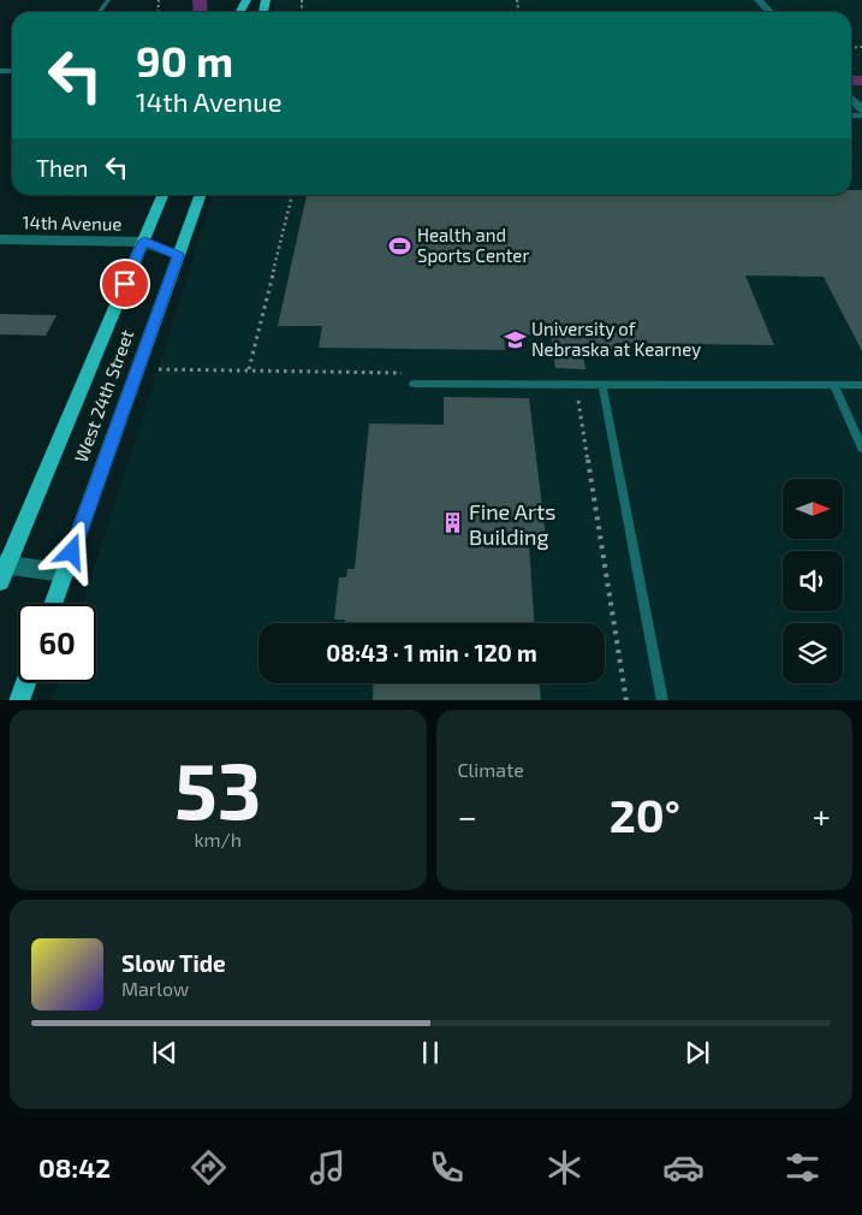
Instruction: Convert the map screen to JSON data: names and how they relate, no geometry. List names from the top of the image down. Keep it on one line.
{"streets":{"main road":["West 24th Street"],"street":["14th Avenue"]},"crossings":[["14th Avenue","West 24th Street"]],"places":{"sports":["Health and Sports Center"],"school or university":["University of Nebraska at Kearney"],"building":["Fine Arts Building"]},"north":"right","page":{"turn":["90 m","14th Avenue"],"then":"Then","limit":"60","trip":"08:43 · 1 min · 120 m","tile":[["53","km/h"],"Climate"],"heat":["−","20°","+"],"song":["Slow Tide","Marlow"],"tabs":"08:42"}}
